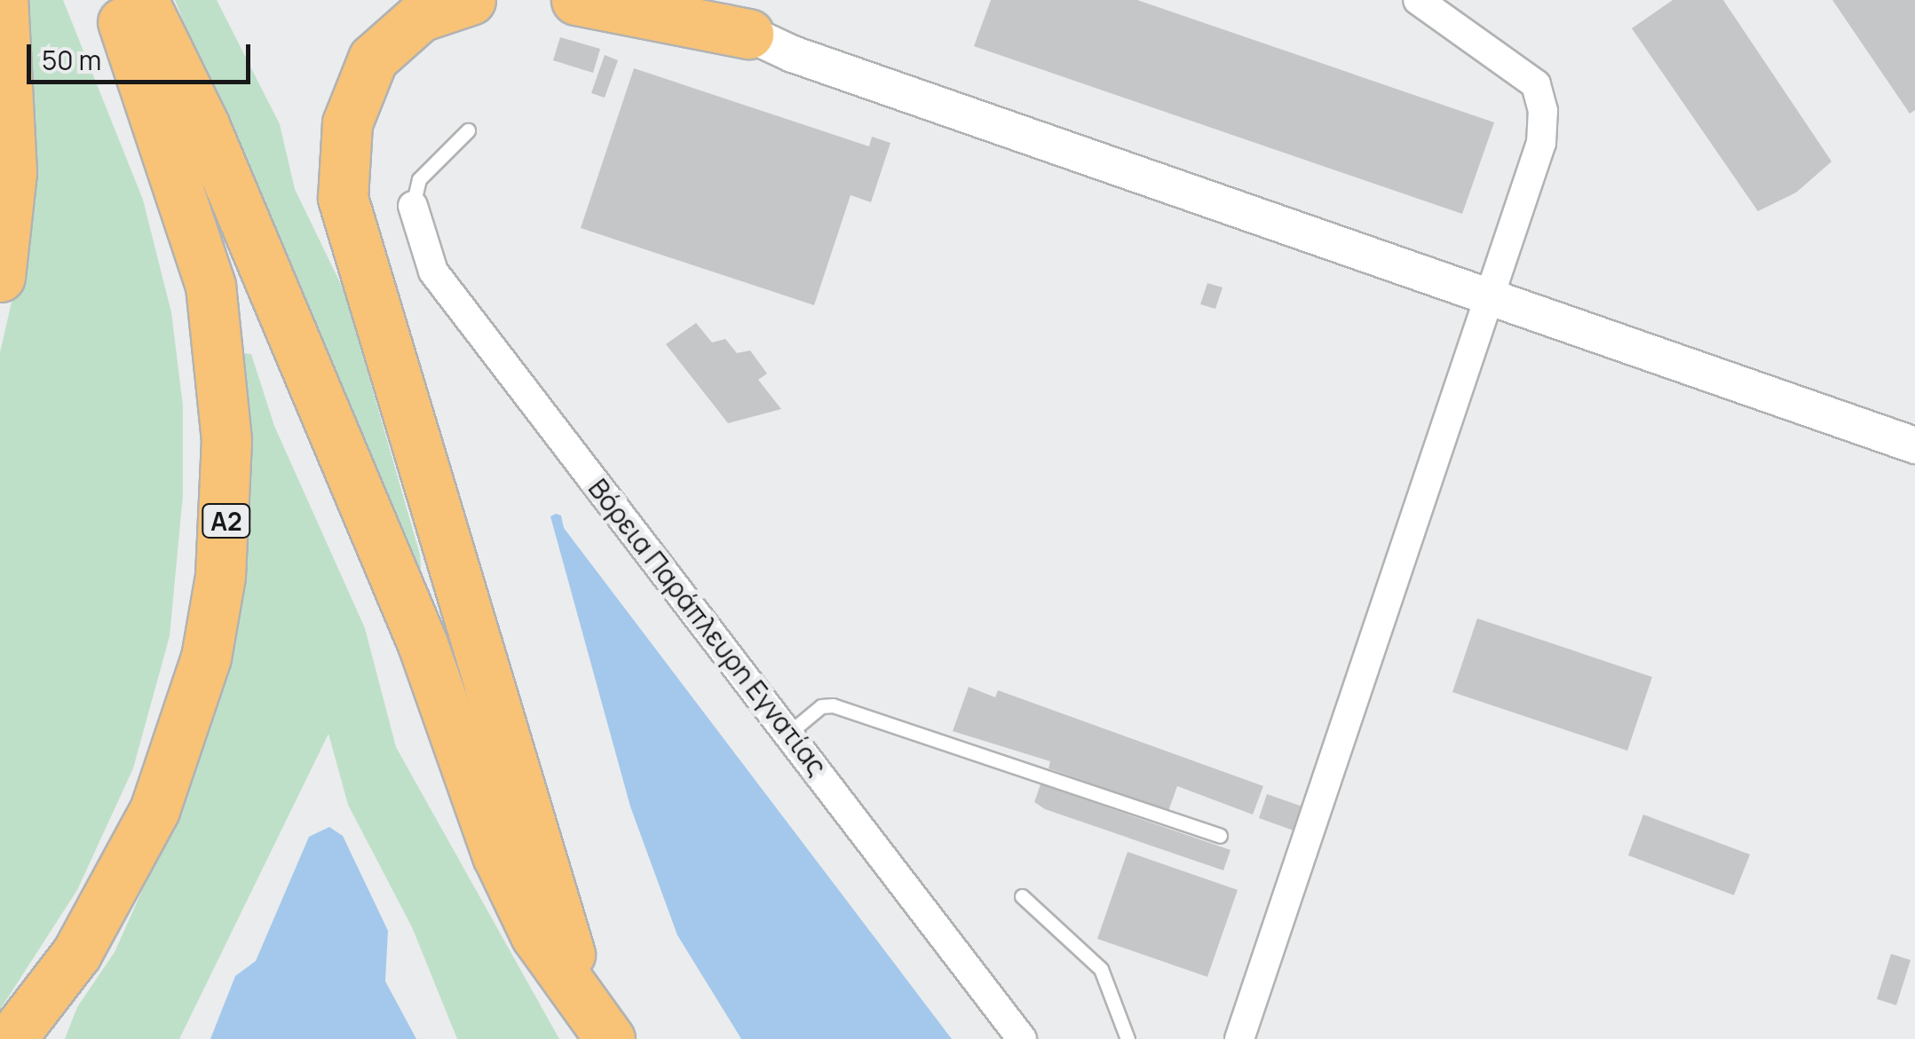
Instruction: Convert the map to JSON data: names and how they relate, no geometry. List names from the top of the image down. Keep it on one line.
{"streets":{"highway":["Α2"],"street":["Βόρεια Παράπλευρη Εγνατίας"]},"scale_bar":"50 m"}
